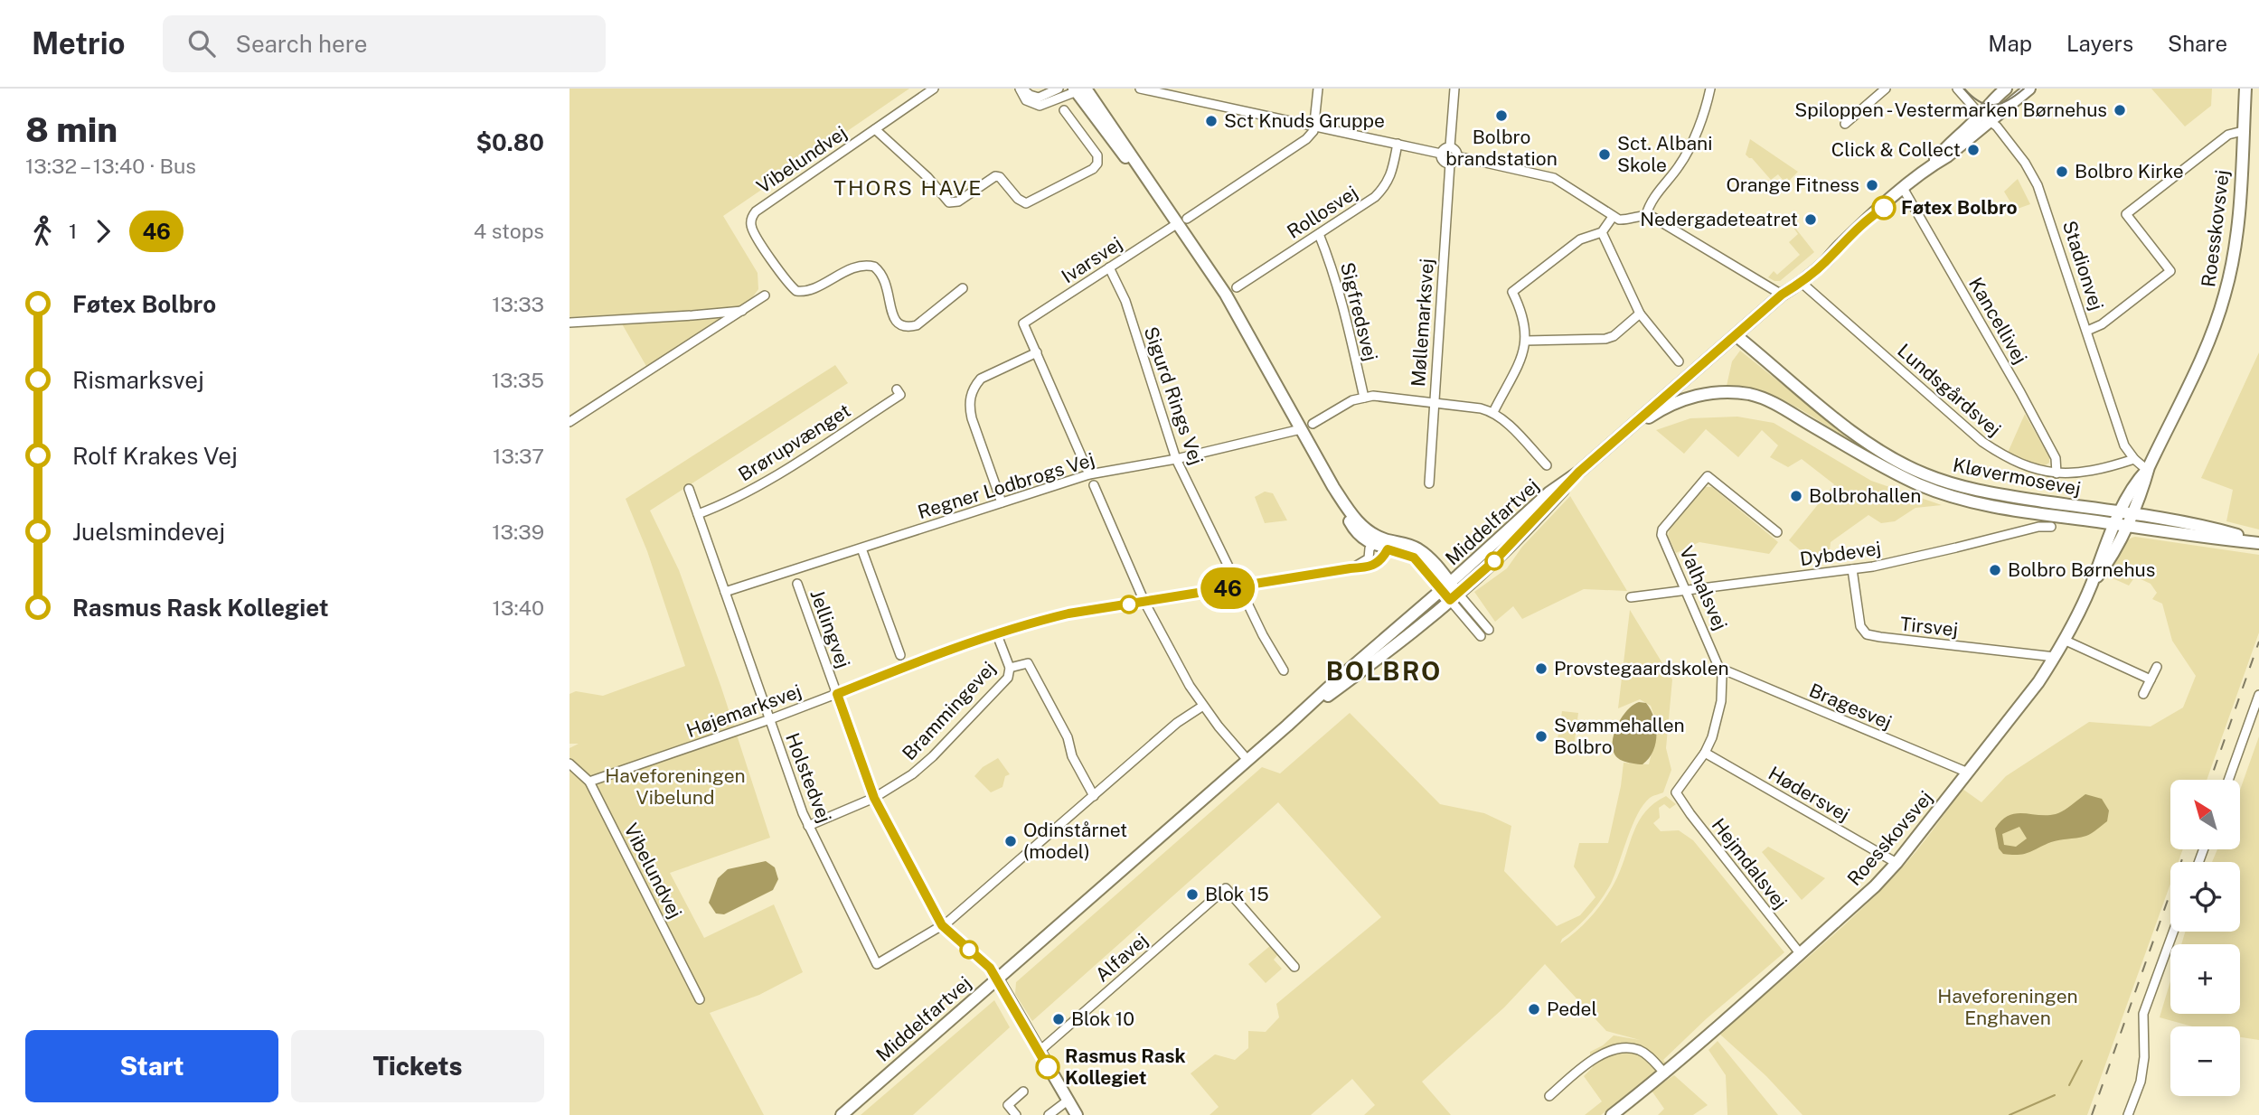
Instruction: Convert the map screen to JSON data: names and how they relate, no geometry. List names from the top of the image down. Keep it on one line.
{"streets":{"main road":["Roesskovsvej","Kløvermosevej","Middelfartvej"],"street":["Vibelundvej","Rollosvej","Ivarsvej","Stadionvej","Sigfredsvej","Kancellivej","Møllemarksvej","Lundsgårdsvej","Sigurd Rings Vej","Brørupvænget","Regner Lodbrogs Vej","Dybdevej","Valhalsvej","Tirsvej","Jellingvej","Bragesvej","Højemarksvej","Brammingevej","Holstedvej","Hødersvej","Hejmdalsvej","Alfavej"]},"crossings":[["Vibelundvej","Højemarksvej"],["Rollosvej","Sigfredsvej"],["Roesskovsvej","Stadionvej"],["Roesskovsvej","Kløvermosevej"],["Roesskovsvej","Tirsvej"],["Roesskovsvej","Bragesvej"],["Roesskovsvej","Hødersvej"],["Roesskovsvej","Hejmdalsvej"],["Ivarsvej","Sigurd Rings Vej"],["Stadionvej","Lundsgårdsvej"],["Stadionvej","Middelfartvej"],["Kancellivej","Lundsgårdsvej"],["Kancellivej","Middelfartvej"],["Lundsgårdsvej","Middelfartvej"],["Sigurd Rings Vej","Regner Lodbrogs Vej"],["Brørupvænget","Holstedvej"],["Kløvermosevej","Middelfartvej"],["Regner Lodbrogs Vej","Holstedvej"],["Middelfartvej","Jellingvej"],["Dybdevej","Valhalsvej"],["Dybdevej","Tirsvej"],["Valhalsvej","Bragesvej"],["Valhalsvej","Hødersvej"],["Valhalsvej","Hejmdalsvej"],["Jellingvej","Højemarksvej"],["Jellingvej","Brammingevej"],["Jellingvej","Holstedvej"],["Højemarksvej","Brammingevej"],["Højemarksvej","Holstedvej"],["Brammingevej","Holstedvej"]],"districts":["THORS HAVE","BOLBRO"],"parks":["Haveforeningen Vibelund","Haveforeningen Enghaven"],"places":["Spiloppen - Vestermarken Børnehus","Bolbro brandstation","Sct Knuds Gruppe","Click & Collect","Sct. Albani Skole","Bolbro Kirke","Orange Fitness","Føtex Bolbro","Nedergadeteatret","Bolbrohallen","Bolbro Børnehus","Provstegaardskolen","Svømmehallen Bolbro","Odinstårnet (model)","Blok 15","Pedel","Blok 10","Rasmus Rask Kollegiet"],"lines":["bus line 46"],"north":"top left","page":{"header":"Metrio","search":"Search here","nav":["Map","Layers","Share"],"heading":["8 min","13:32 – 13:40 · Bus","$0.80"],"on_map":"46","legs":["1","46","4 stops"],"list":[{"name":"Føtex Bolbro","value":"13:33"},{"name":"Rismarksvej","value":"13:35"},{"name":"Rolf Krakes Vej","value":"13:37"},{"name":"Juelsmindevej","value":"13:39"},{"name":"Rasmus Rask Kollegiet","value":"13:40"}],"map_buttons":["+","−"],"buttons":["Start","Tickets"]}}
